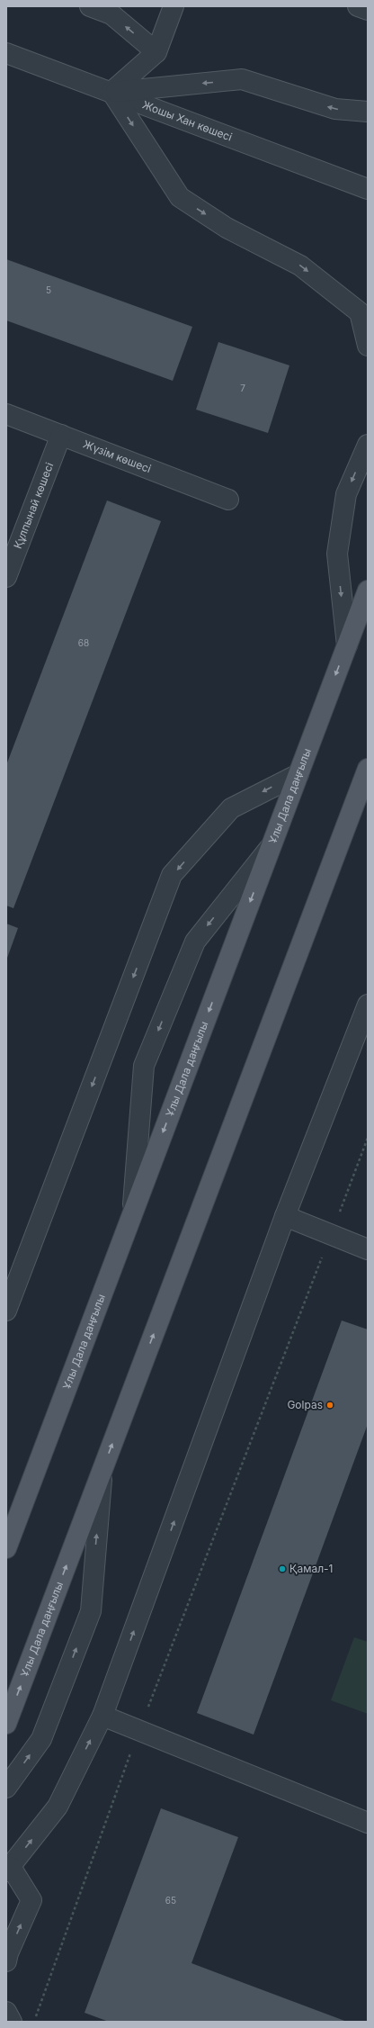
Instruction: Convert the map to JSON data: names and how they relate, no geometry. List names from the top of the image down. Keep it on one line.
{"streets":{"main road":["Ұлы Дала даңғылы"],"street":["Жошы Хан көшесі","Жүзім көшесі","Құлпынай көшесі"]},"crossings":[["Жүзім көшесі","Құлпынай көшесі"]],"places":["Golpas","Қамал-1"],"house_numbers":["5","7","68","65"]}
